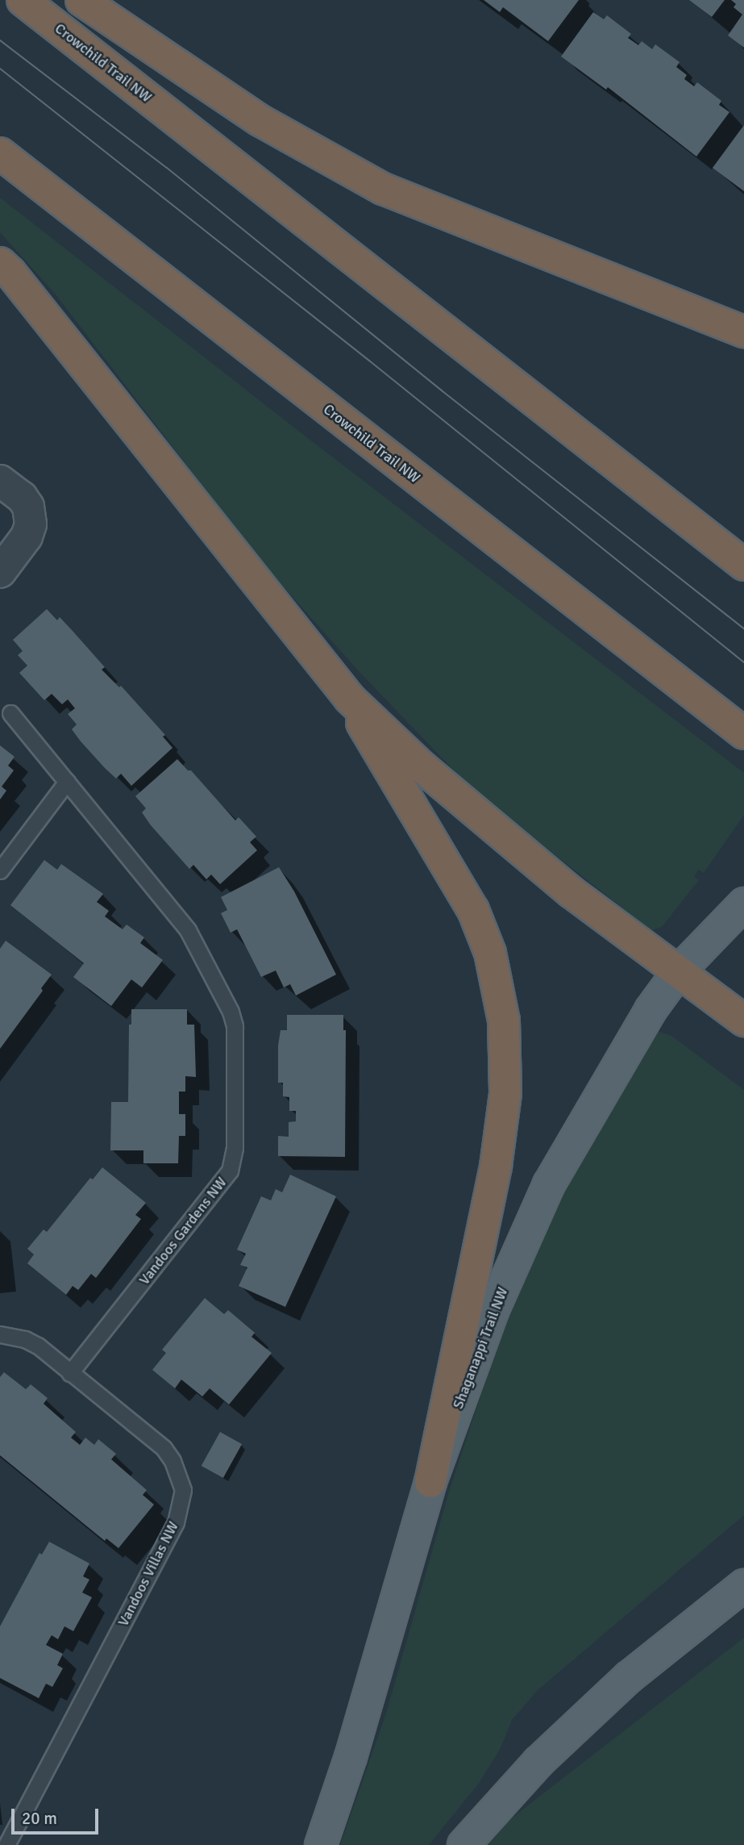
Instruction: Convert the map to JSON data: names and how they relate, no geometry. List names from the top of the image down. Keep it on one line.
{"streets":{"highway":["Crowchild Trail NW"],"main road":["Shaganappi Trail NW"],"lane":["Vandoos Gardens NW","Vandoos Villas NW"]},"crossings":[["Vandoos Gardens NW","Vandoos Villas NW"]],"scale_bar":"20 m"}
